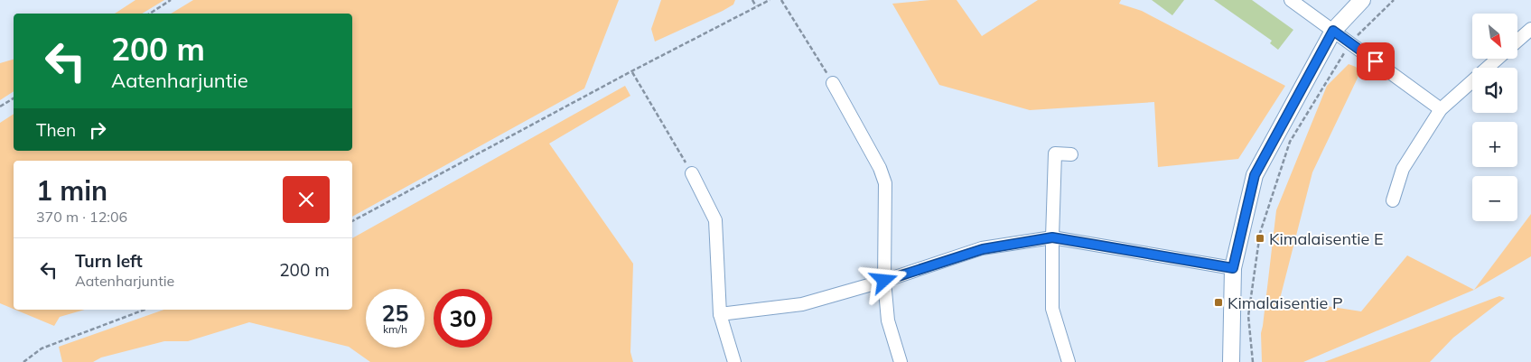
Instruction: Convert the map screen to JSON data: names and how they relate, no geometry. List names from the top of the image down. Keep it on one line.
{"places":{"transit":["Kimalaisentie E","Kimalaisentie P"]},"north":"bottom right","page":{"map_buttons":["+","−"],"turn":["200 m","Aatenharjuntie"],"then":"Then","heading":["1 min","370 m · 12:06"],"list":[{"name":"Turn left","note":"Aatenharjuntie","value":"200 m"}],"speed":"25 km/h","limit":"30"}}
